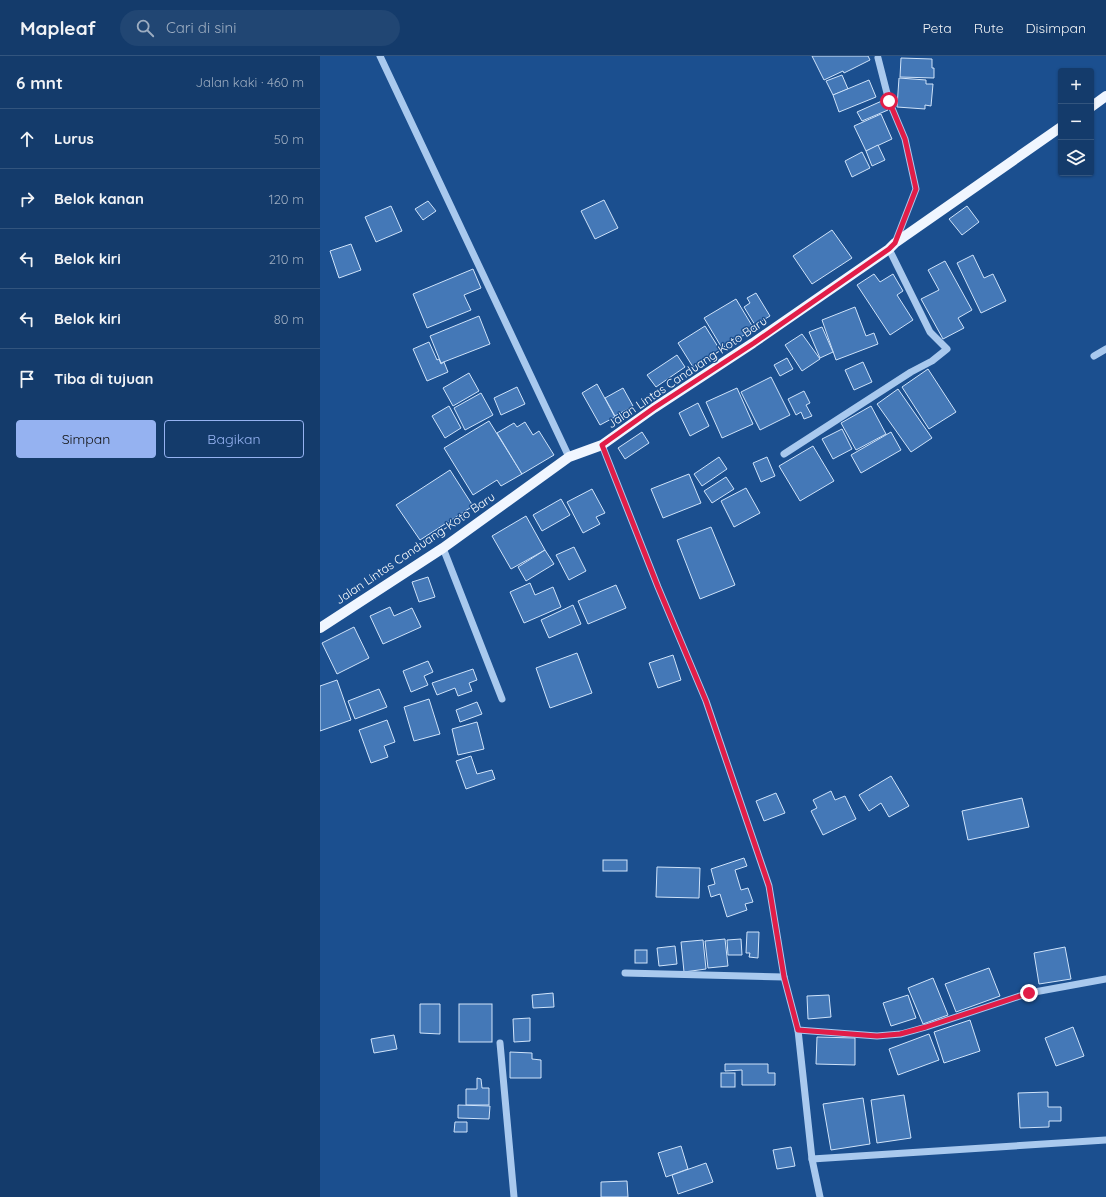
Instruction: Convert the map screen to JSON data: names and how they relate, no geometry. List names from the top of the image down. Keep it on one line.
{"streets":{"main road":["Jalan Lintas Canduang-Koto Baru"]},"page":{"header":"Mapleaf","search":"Cari di sini","nav":["Peta","Rute","Disimpan"],"heading":["6 mnt","Jalan kaki · 460 m"],"map_buttons":["+","−"],"list":[["Lurus","50 m"],["Belok kanan","120 m"],["Belok kiri","210 m"],["Belok kiri","80 m"],"Tiba di tujuan"],"buttons":["Simpan","Bagikan"]}}
